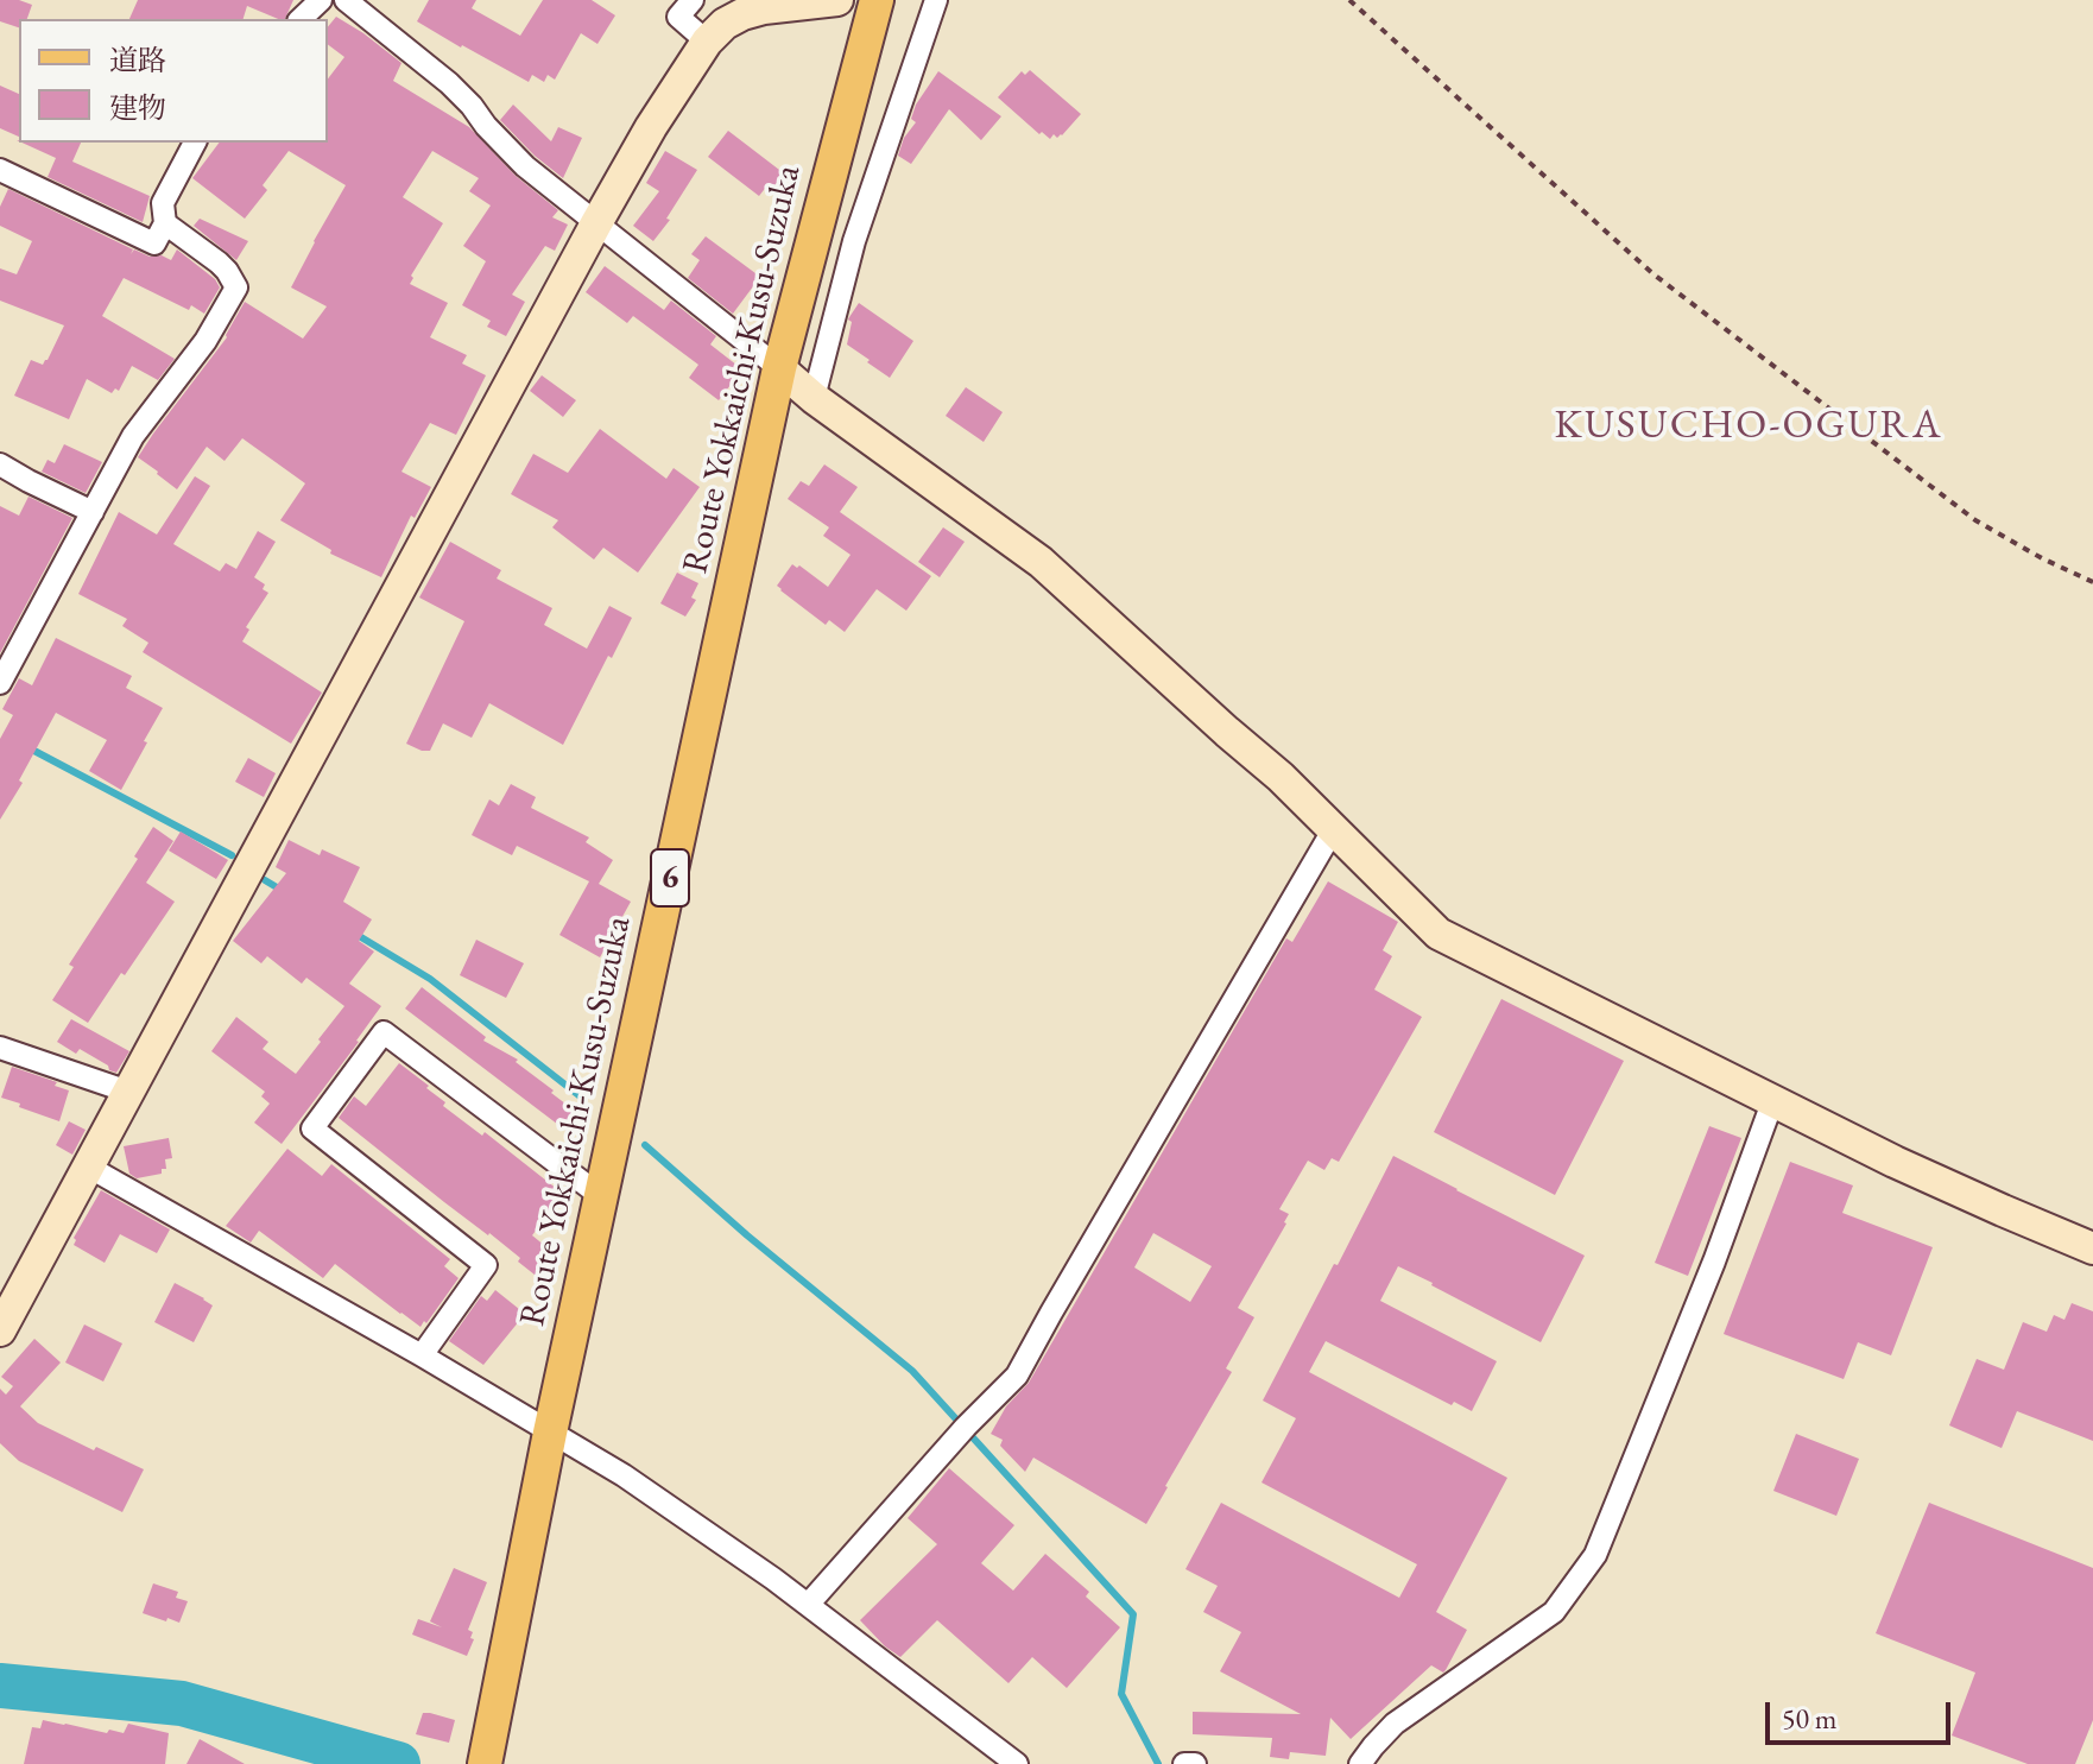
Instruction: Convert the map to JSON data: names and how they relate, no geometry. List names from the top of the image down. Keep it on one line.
{"streets":{"main road":["Route Yokkaichi-Kusu-Suzuka","6"]},"districts":["KUSUCHO-OGURA"],"legend":["道路","建物"],"scale_bar":"50 m"}
